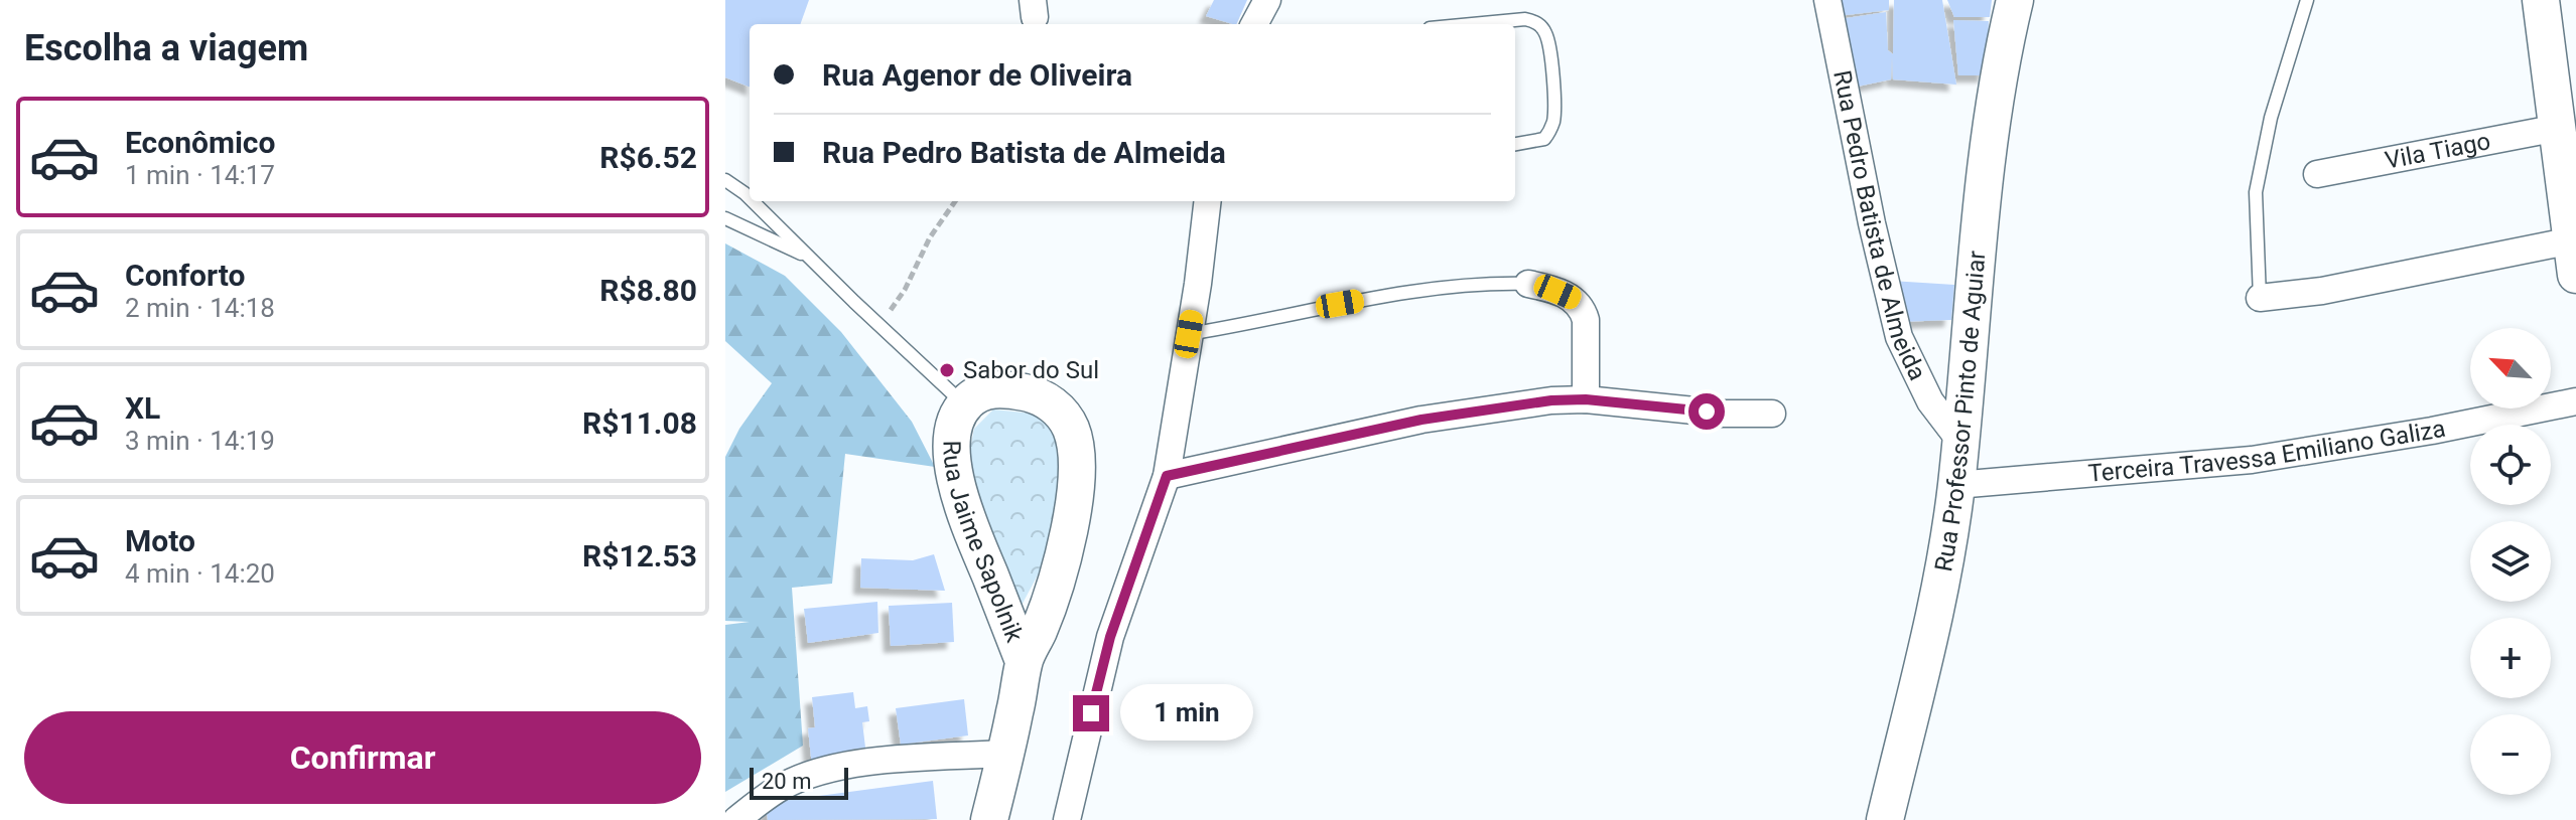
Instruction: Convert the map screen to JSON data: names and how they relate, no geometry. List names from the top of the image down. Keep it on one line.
{"streets":{"street":["Vila Tiago","Rua Pedro Batista de Almeida","Rua Professor Pinto de Aguiar","Terceira Travessa Emiliano Galiza","Rua Jaime Sapolnik"]},"crossings":[["Rua Pedro Batista de Almeida","Rua Professor Pinto de Aguiar"],["Rua Professor Pinto de Aguiar","Terceira Travessa Emiliano Galiza"]],"places":["Sabor do Sul"],"scale_bar":"20 m","north":"top left","page":{"heading":"Escolha a viagem","banner":["Rua Agenor de Oliveira","Rua Pedro Batista de Almeida"],"list":[{"name":"Econômico","note":"1 min · 14:17","value":"R$6.52"},{"name":"Conforto","note":"2 min · 14:18","value":"R$8.80"},{"name":"XL","note":"3 min · 14:19","value":"R$11.08"},{"name":"Moto","note":"4 min · 14:20","value":"R$12.53"}],"map_buttons":["+","−"],"bubble":"1 min","buttons":"Confirmar","scale":"20 m"}}
